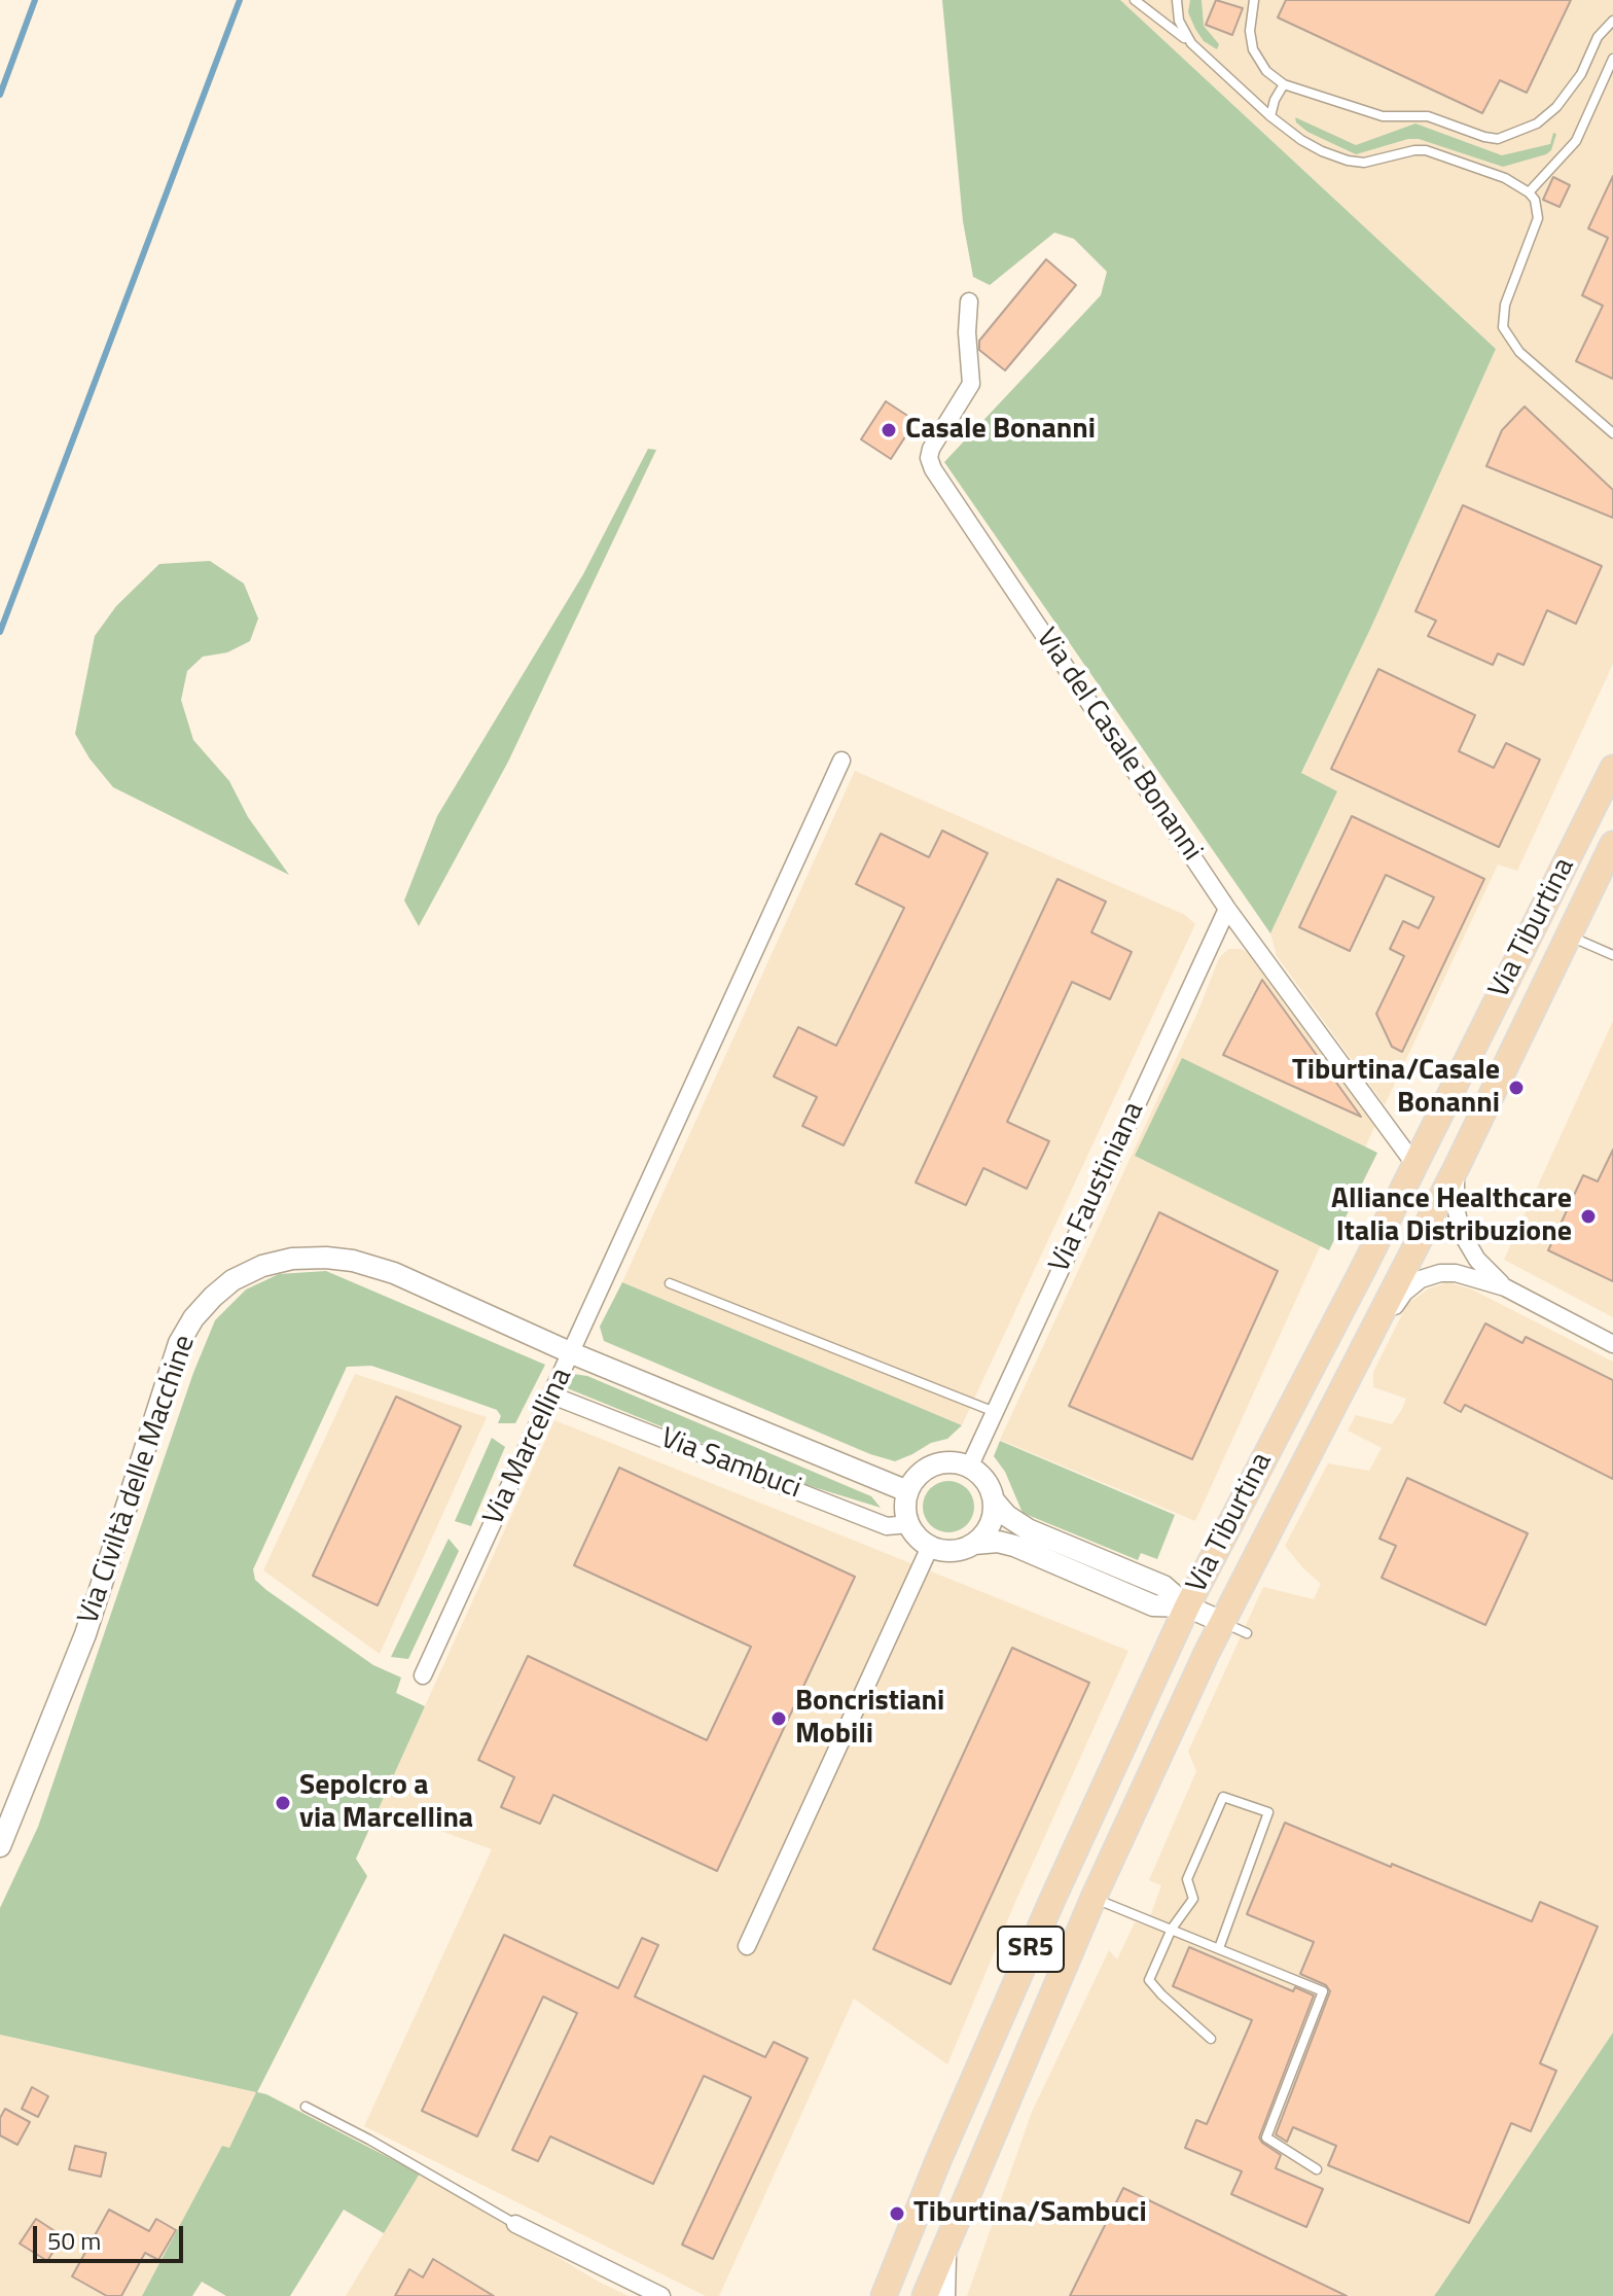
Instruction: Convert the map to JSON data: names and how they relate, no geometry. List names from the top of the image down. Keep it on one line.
{"streets":{"main road":["Via Tiburtina","SR5"],"street":["Via del Casale Bonanni","Via Faustiniana","Via Marcellina","Via Sambuci","Via Civiltà delle Macchine"]},"crossings":[["Via del Casale Bonanni","Via Tiburtina"],["Via del Casale Bonanni","Via Faustiniana"],["Via Faustiniana","Via Sambuci"],["Via Marcellina","Via Sambuci"],["Via Marcellina","Via Civiltà delle Macchine"],["Via Sambuci","Via Civiltà delle Macchine"]],"places":["Casale Bonanni","Tiburtina/Casale Bonanni","Alliance Healthcare Italia Distribuzione","Boncristiani Mobili","Sepolcro a via Marcellina","Tiburtina/Sambuci"],"scale_bar":"50 m"}
